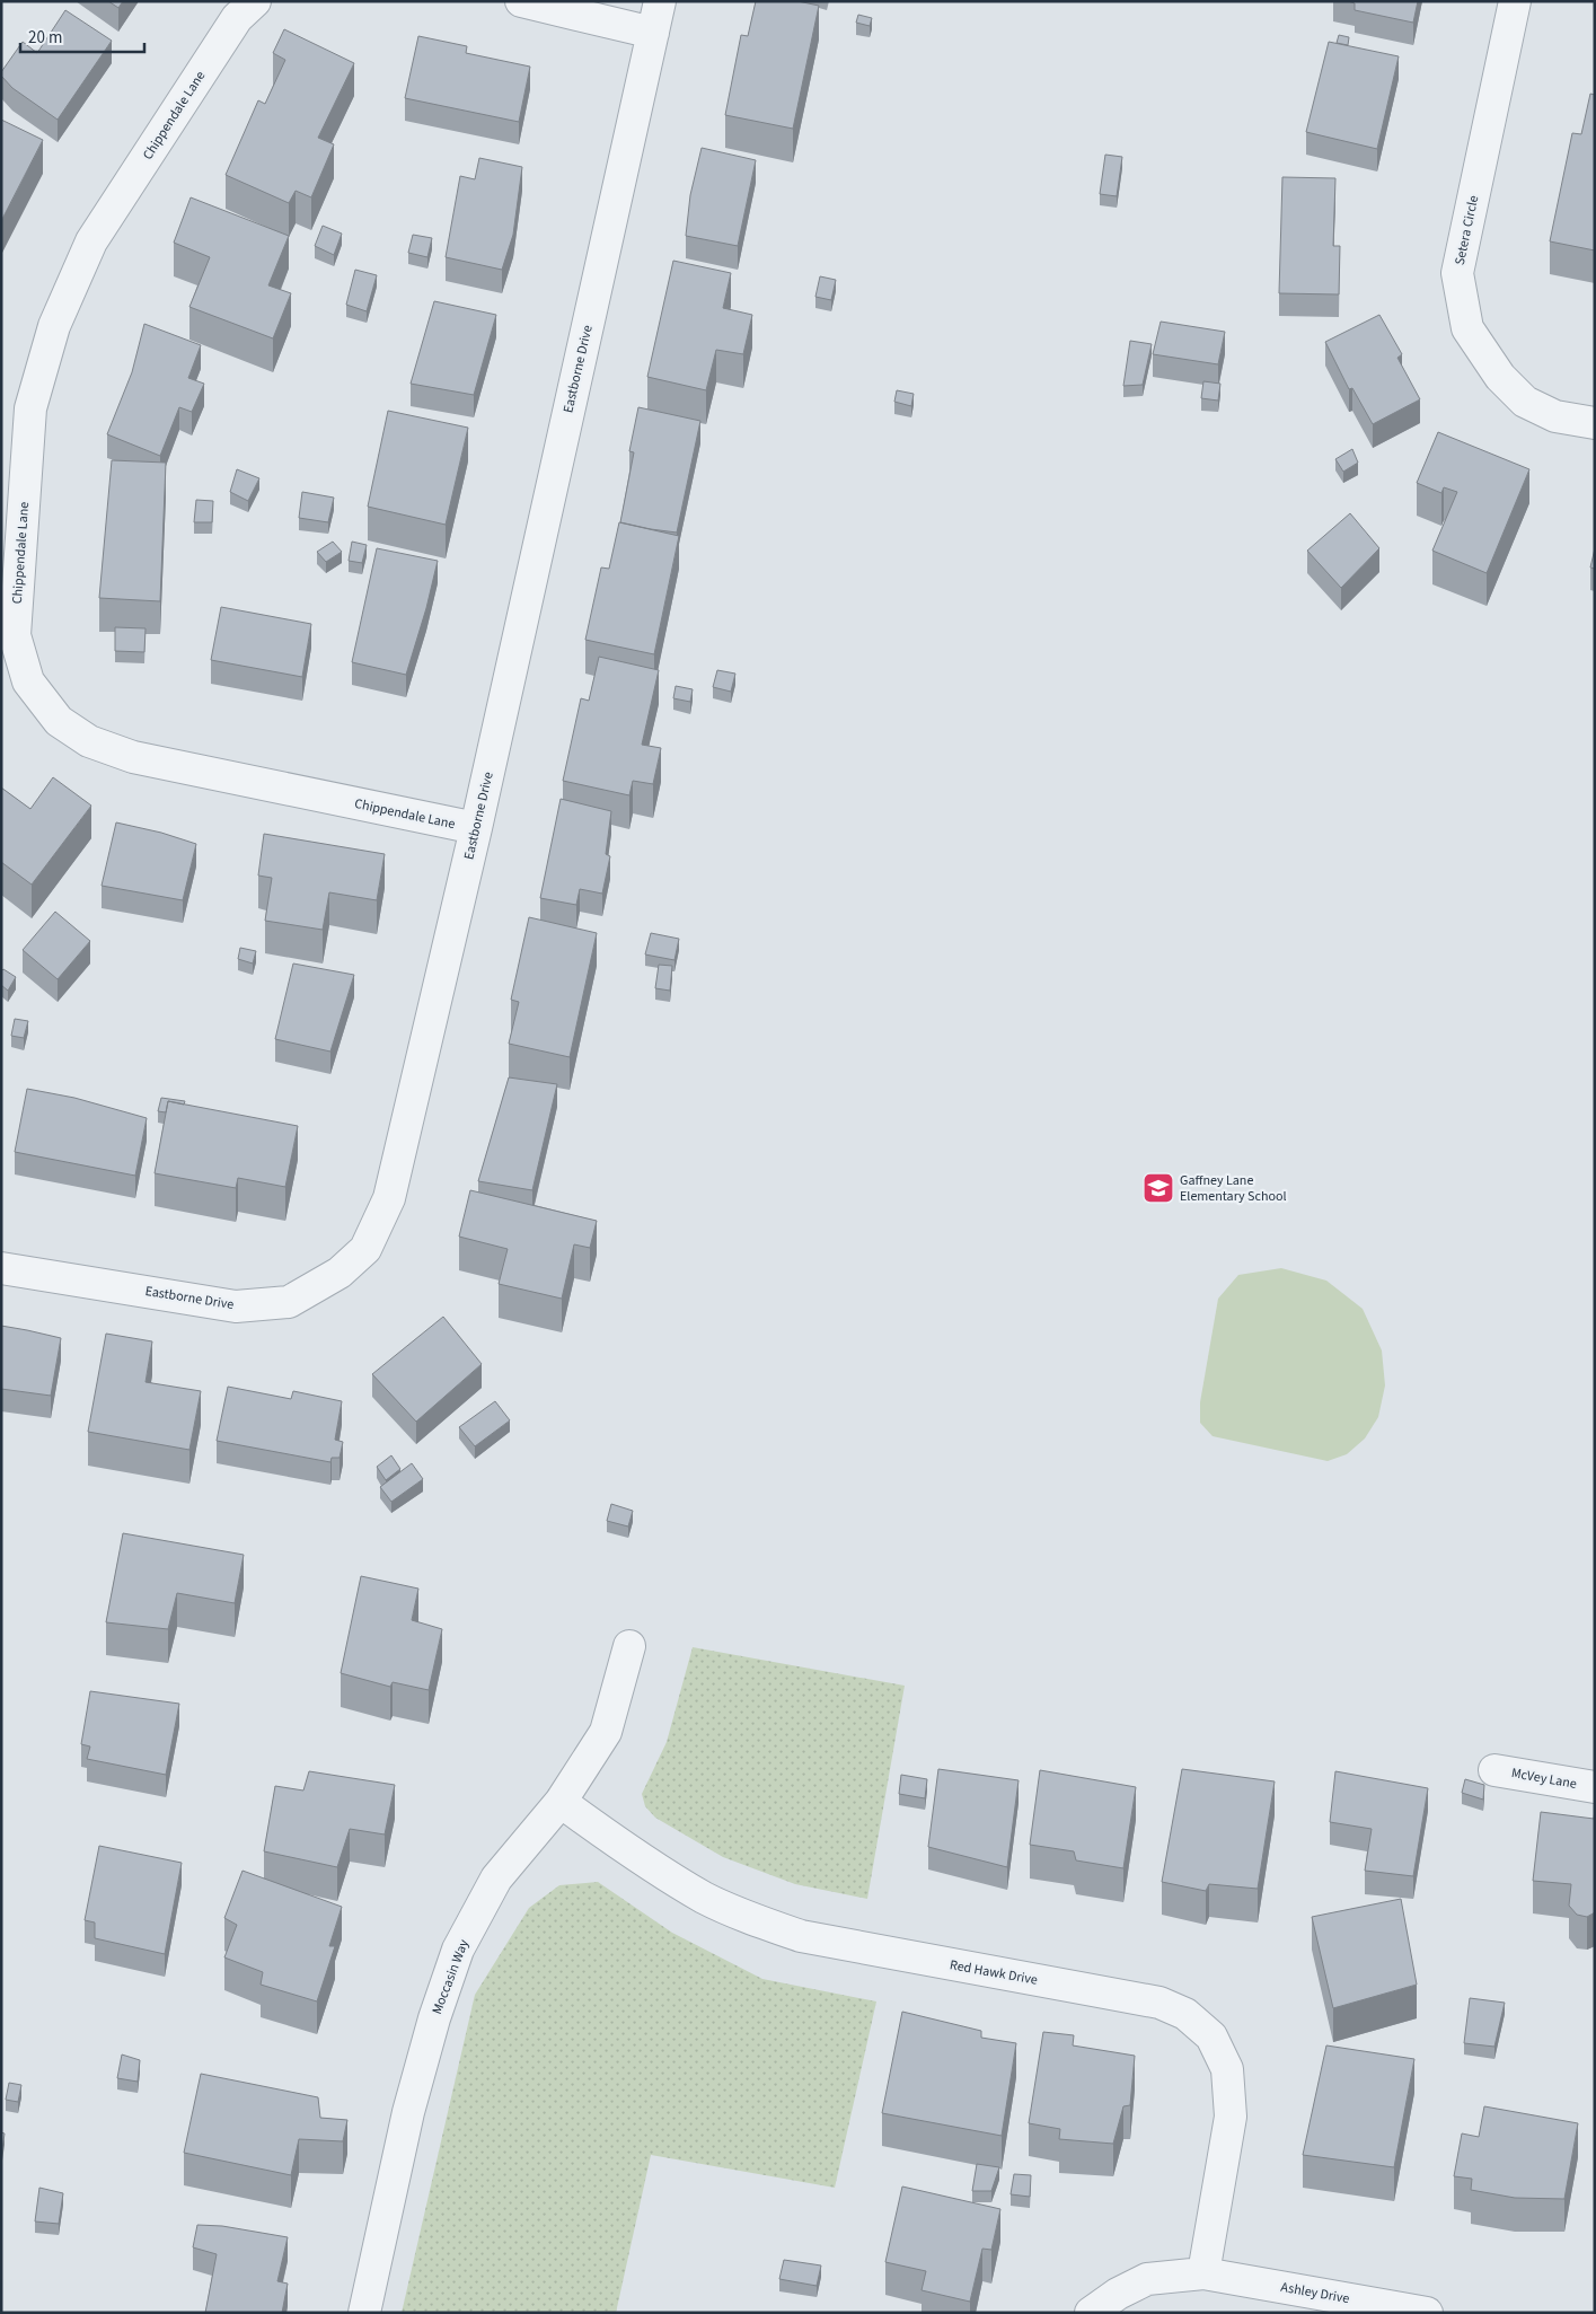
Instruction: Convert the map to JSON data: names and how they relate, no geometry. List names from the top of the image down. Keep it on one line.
{"streets":{"street":["Chippendale Lane","Setera Circle","Eastborne Drive","McVey Lane","Red Hawk Drive","Moccasin Way","Ashley Drive"]},"crossings":[["Chippendale Lane","Eastborne Drive"],["Red Hawk Drive","Moccasin Way"],["Red Hawk Drive","Ashley Drive"]],"places":{"school or university":["Gaffney Lane Elementary School"]},"scale_bar":"20 m"}
